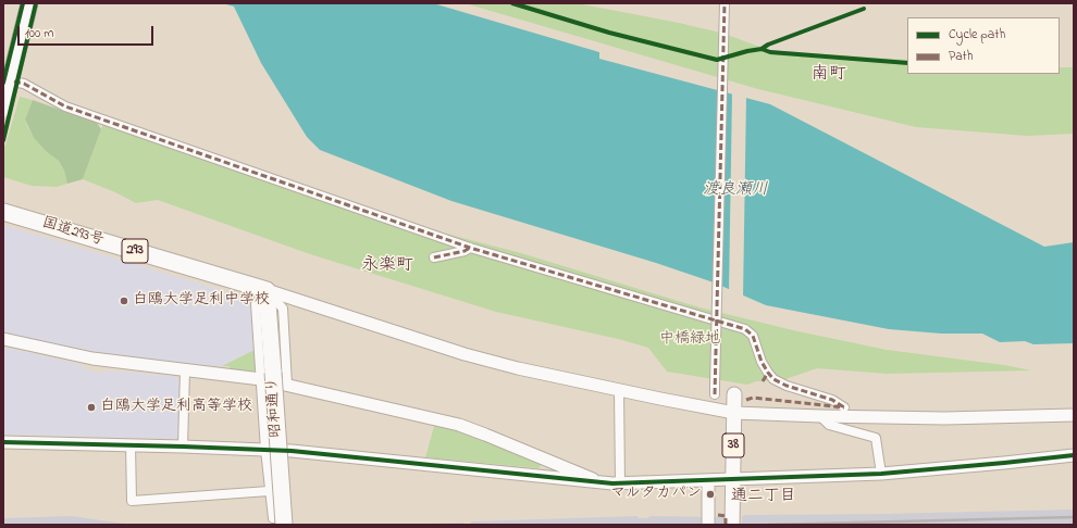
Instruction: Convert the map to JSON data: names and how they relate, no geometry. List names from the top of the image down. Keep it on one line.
{"streets":{"highway":["国道293号","293","昭和通り"],"main road":["38"]},"crossings":[["国道293号","昭和通り"]],"districts":["南町","永楽町","通二丁目"],"water":["渡良瀬川"],"parks":["中橋緑地"],"places":["白鴎大学足利中学校","白鴎大学足利高等学校","マルタカパン"],"legend":["Cycle path","Path"],"scale_bar":"100 m"}
